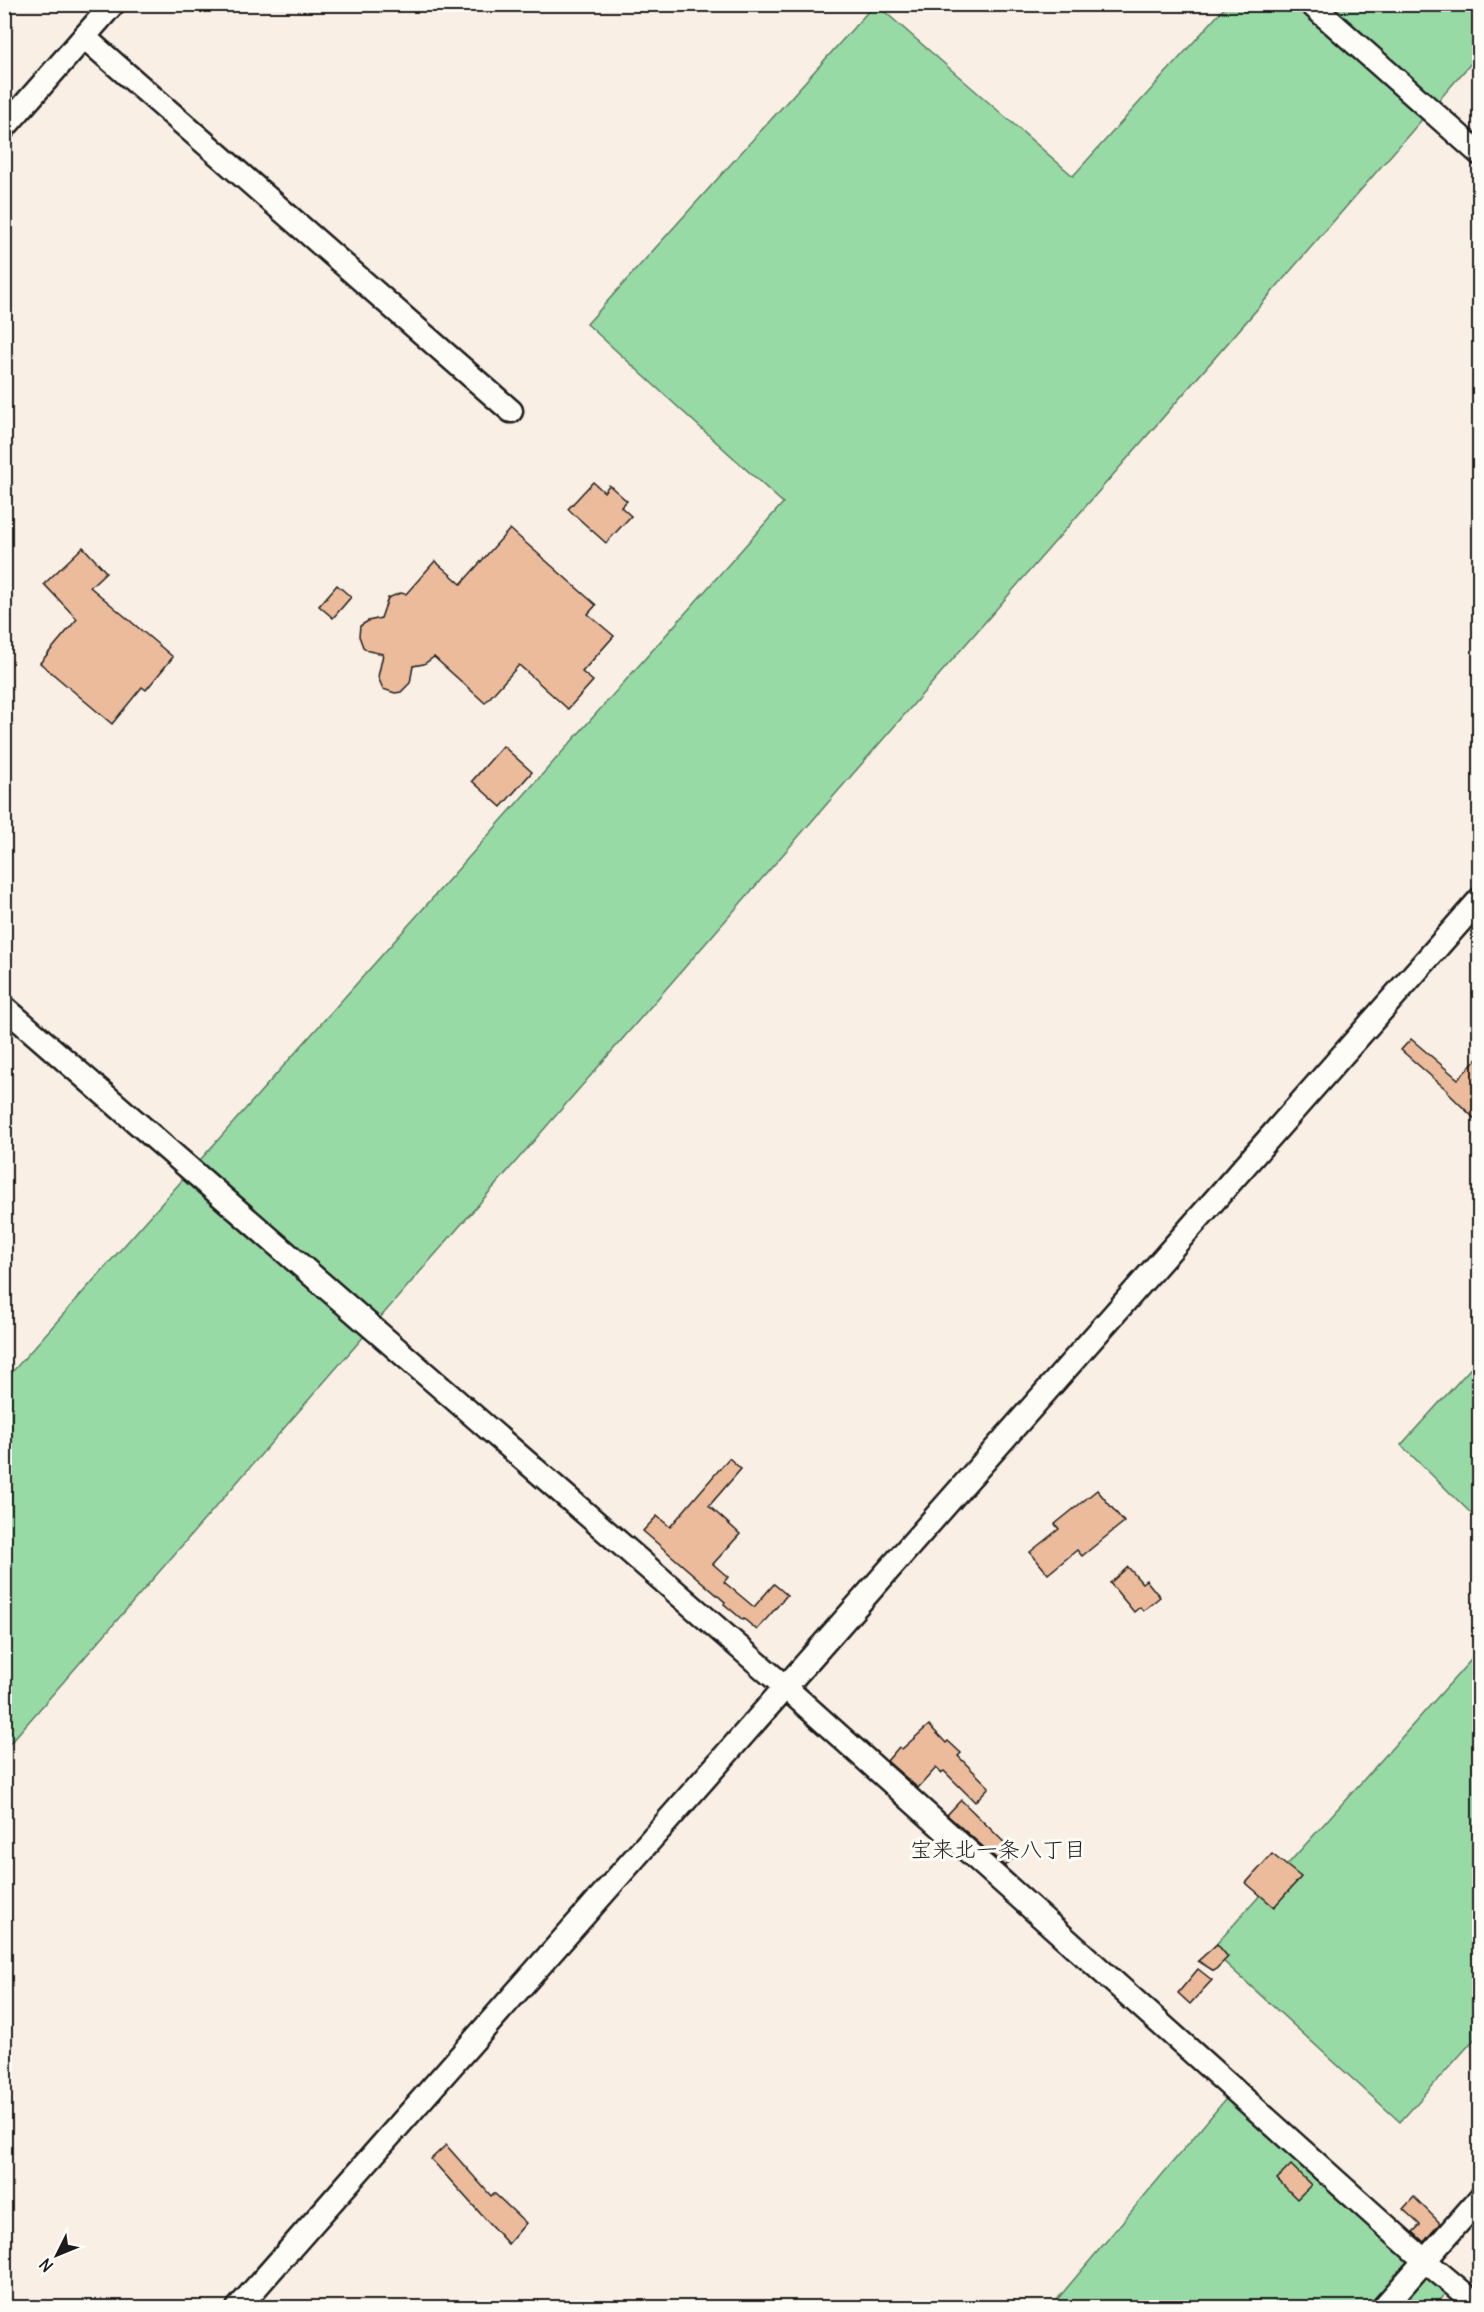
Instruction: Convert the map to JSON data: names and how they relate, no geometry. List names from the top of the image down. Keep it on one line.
{"districts":["宝来北一条八丁目"],"north":"bottom left"}
